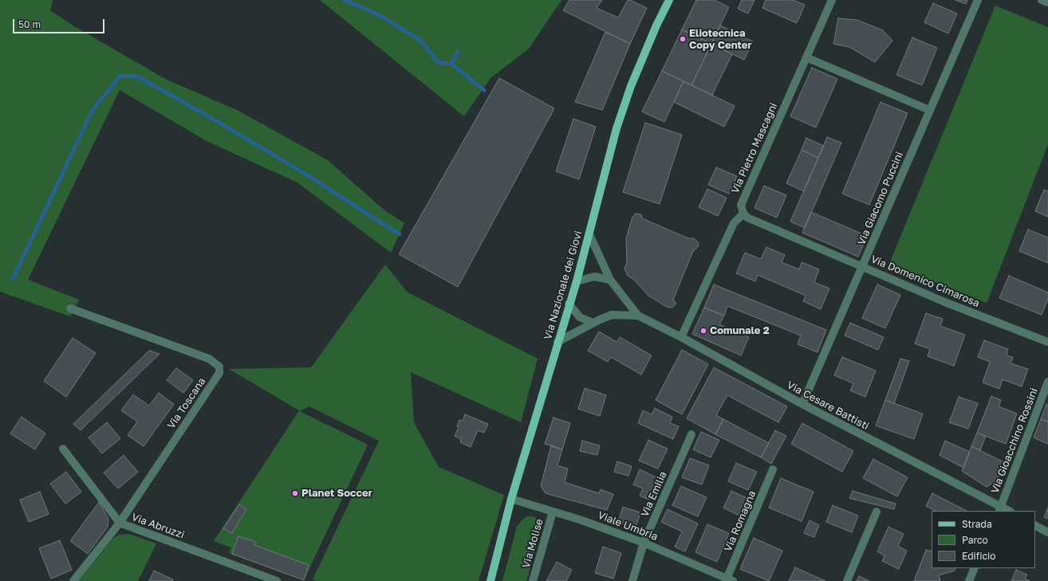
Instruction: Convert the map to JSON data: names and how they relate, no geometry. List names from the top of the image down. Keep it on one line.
{"streets":{"main road":["Via Nazionale dei Giovi"],"street":["Via Pietro Mascagni","Via Giacomo Puccini","Via Domenico Cimarosa","Via Toscana","Via Cesare Battisti","Via Gioacchino Rossini","Via Emilia","Via Romagna","Via Abruzzi","Viale Umbria","Via Molise"]},"crossings":[["Via Pietro Mascagni","Via Domenico Cimarosa"],["Via Giacomo Puccini","Via Domenico Cimarosa"],["Via Giacomo Puccini","Via Cesare Battisti"],["Via Nazionale dei Giovi","Via Cesare Battisti"],["Via Nazionale dei Giovi","Viale Umbria"],["Via Toscana","Via Abruzzi"],["Via Cesare Battisti","Via Gioacchino Rossini"],["Via Emilia","Viale Umbria"],["Via Romagna","Viale Umbria"],["Viale Umbria","Via Molise"]],"places":["Eliotecnica Copy Center","Comunale 2","Planet Soccer"],"legend":["Strada","Parco","Edificio"],"scale_bar":"50 m"}
